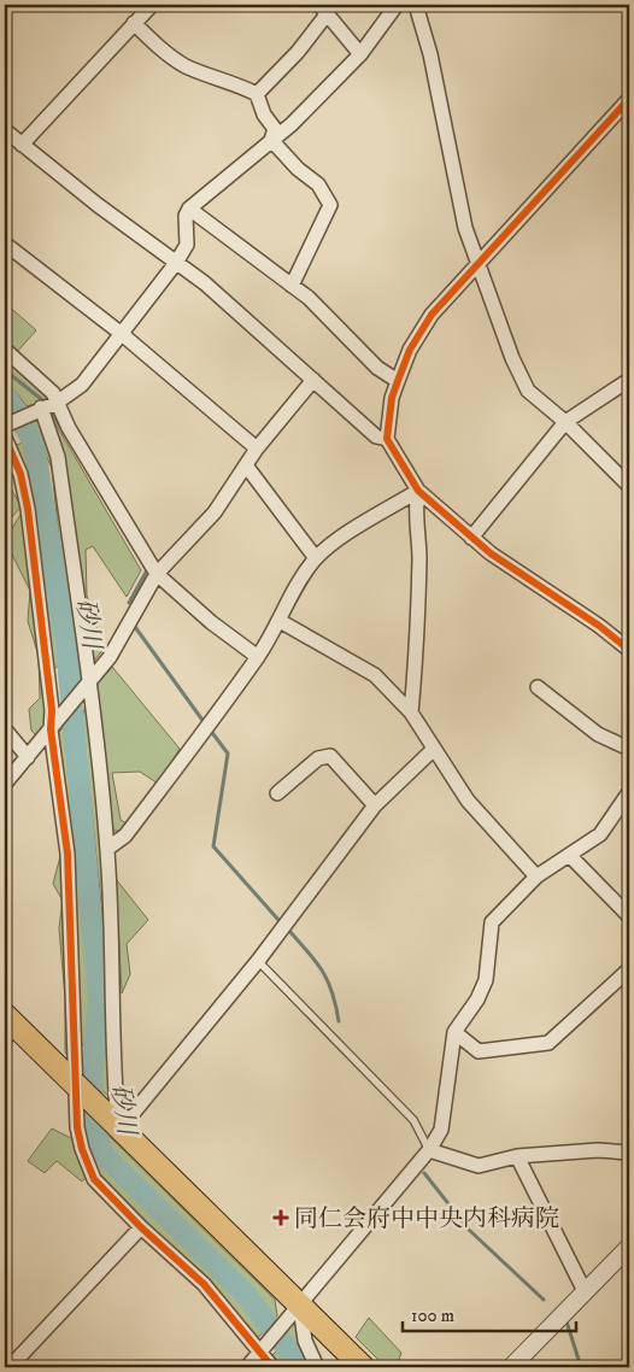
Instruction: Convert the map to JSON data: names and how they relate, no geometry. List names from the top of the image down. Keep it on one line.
{"water":["砂川"],"places":{"health":["同仁会府中中央内科病院"]},"scale_bar":"100 m"}
